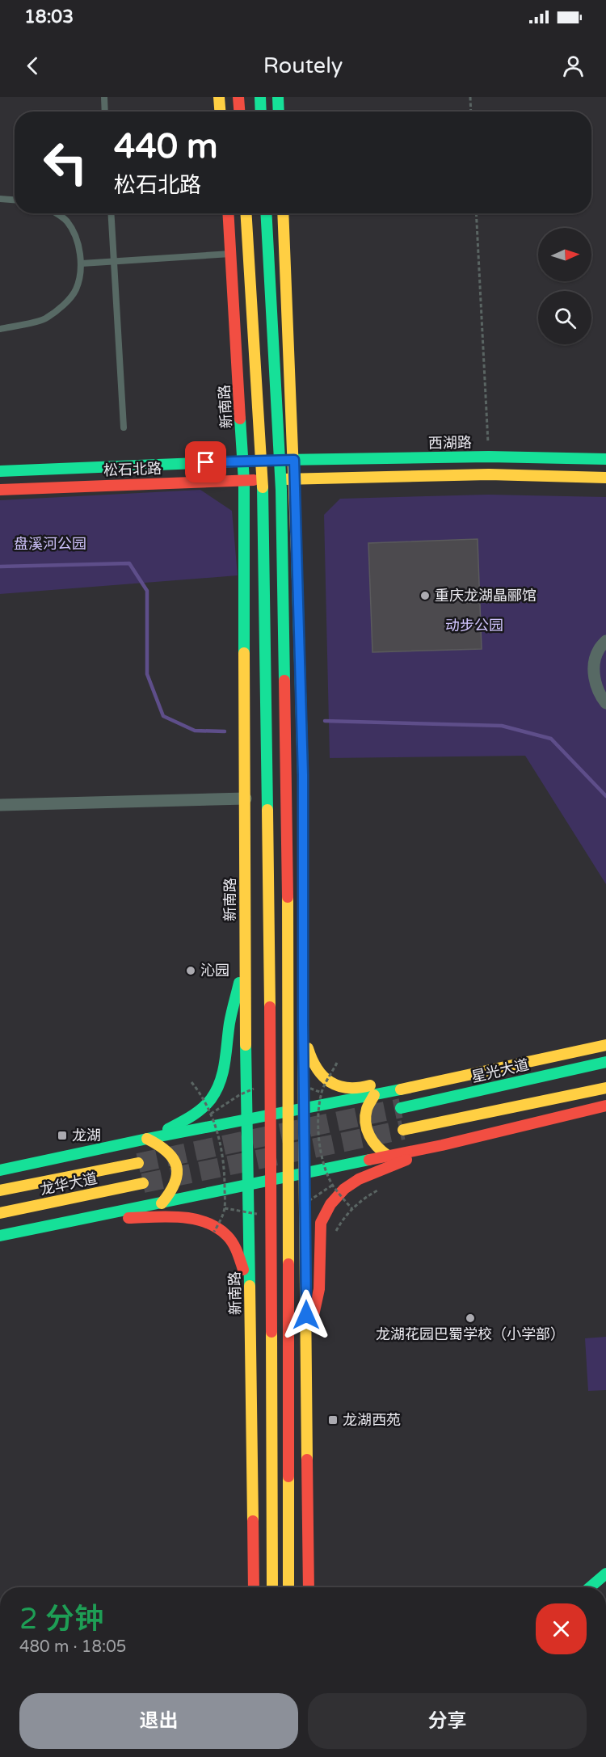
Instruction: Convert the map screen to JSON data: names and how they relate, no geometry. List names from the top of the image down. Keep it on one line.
{"streets":{"street":["新南路","西湖路","松石北路","星光大道","龙华大道"]},"crossings":[["新南路","松石北路"],["西湖路","松石北路"]],"parks":["盘溪河公园","动步公园"],"places":{"other":["重庆龙湖晶郦馆","沁园","龙湖花园巴蜀学校（小学部）"],"transit":["龙湖","龙湖西苑"]},"north":"right","page":{"status":"18:03","header":"Routely","turn":["440 m","松石北路"],"heading":["2 分钟","480 m · 18:05"],"buttons":["退出","分享"]}}
